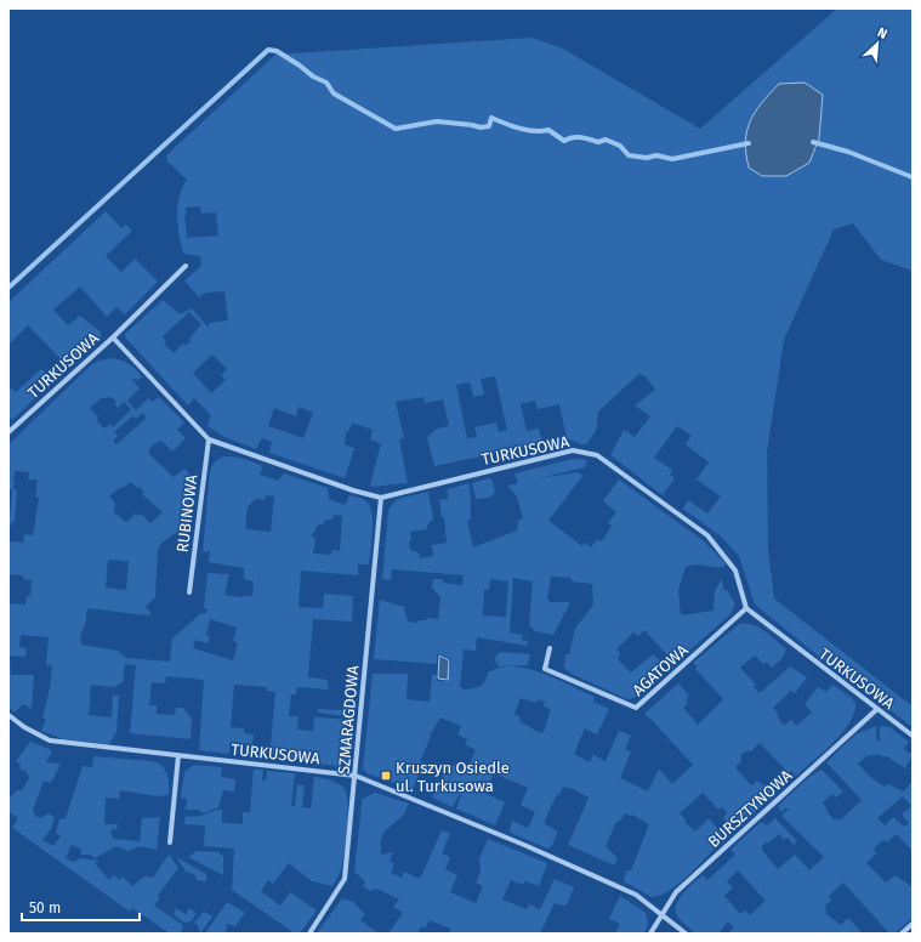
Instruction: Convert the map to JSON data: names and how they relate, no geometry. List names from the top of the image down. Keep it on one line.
{"streets":{"street":["TURKUSOWA","RUBINOWA","AGATOWA","SZMARAGDOWA","BURSZTYNOWA"]},"crossings":[["TURKUSOWA","RUBINOWA"],["TURKUSOWA","AGATOWA"],["TURKUSOWA","SZMARAGDOWA"],["TURKUSOWA","BURSZTYNOWA"]],"places":{"transit":["Kruszyn Osiedle ul. Turkusowa"]},"scale_bar":"50 m","north":"top right"}
